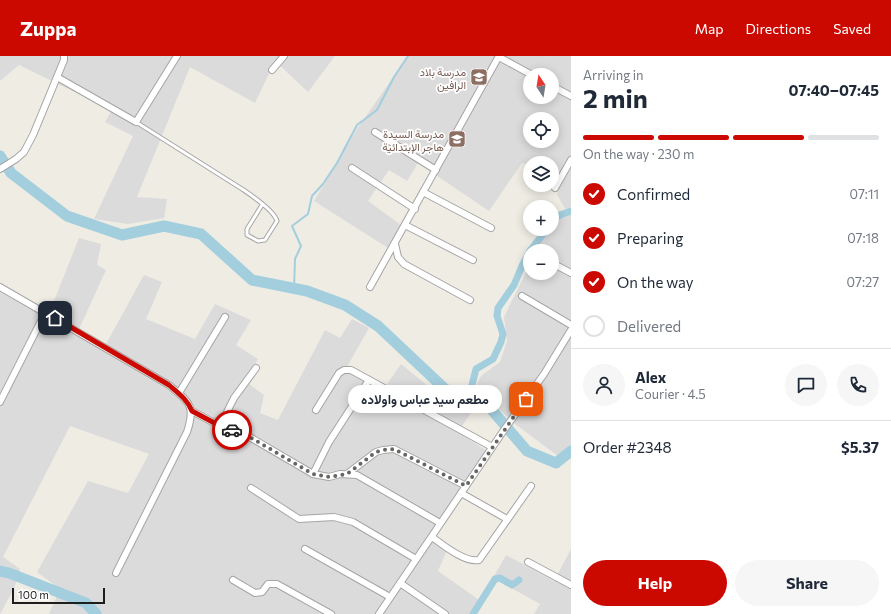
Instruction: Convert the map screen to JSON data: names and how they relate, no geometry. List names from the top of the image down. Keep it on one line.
{"places":{"school or university":["مدرسة بلاد الرافين","مدرسة السيدة هاجر الإبتدائية"],"other":["مطعم سيد عباس واولاده"]},"scale_bar":"100 m","north":"top","page":{"header":"Zuppa","nav":["Map","Directions","Saved"],"heading":["2 min","Arriving in","07:40–07:45"],"panel":["Alex","Courier · 4.5","Order #2348","$5.37"],"map_buttons":["+","−"],"bar":"On the way · 230 m","list":[["Confirmed","07:11"],["Preparing","07:18"],["On the way","07:27"],"Delivered"],"bubble":"مطعم سيد عباس واولاده","buttons":["Help","Share"],"scale":"100 m"}}
